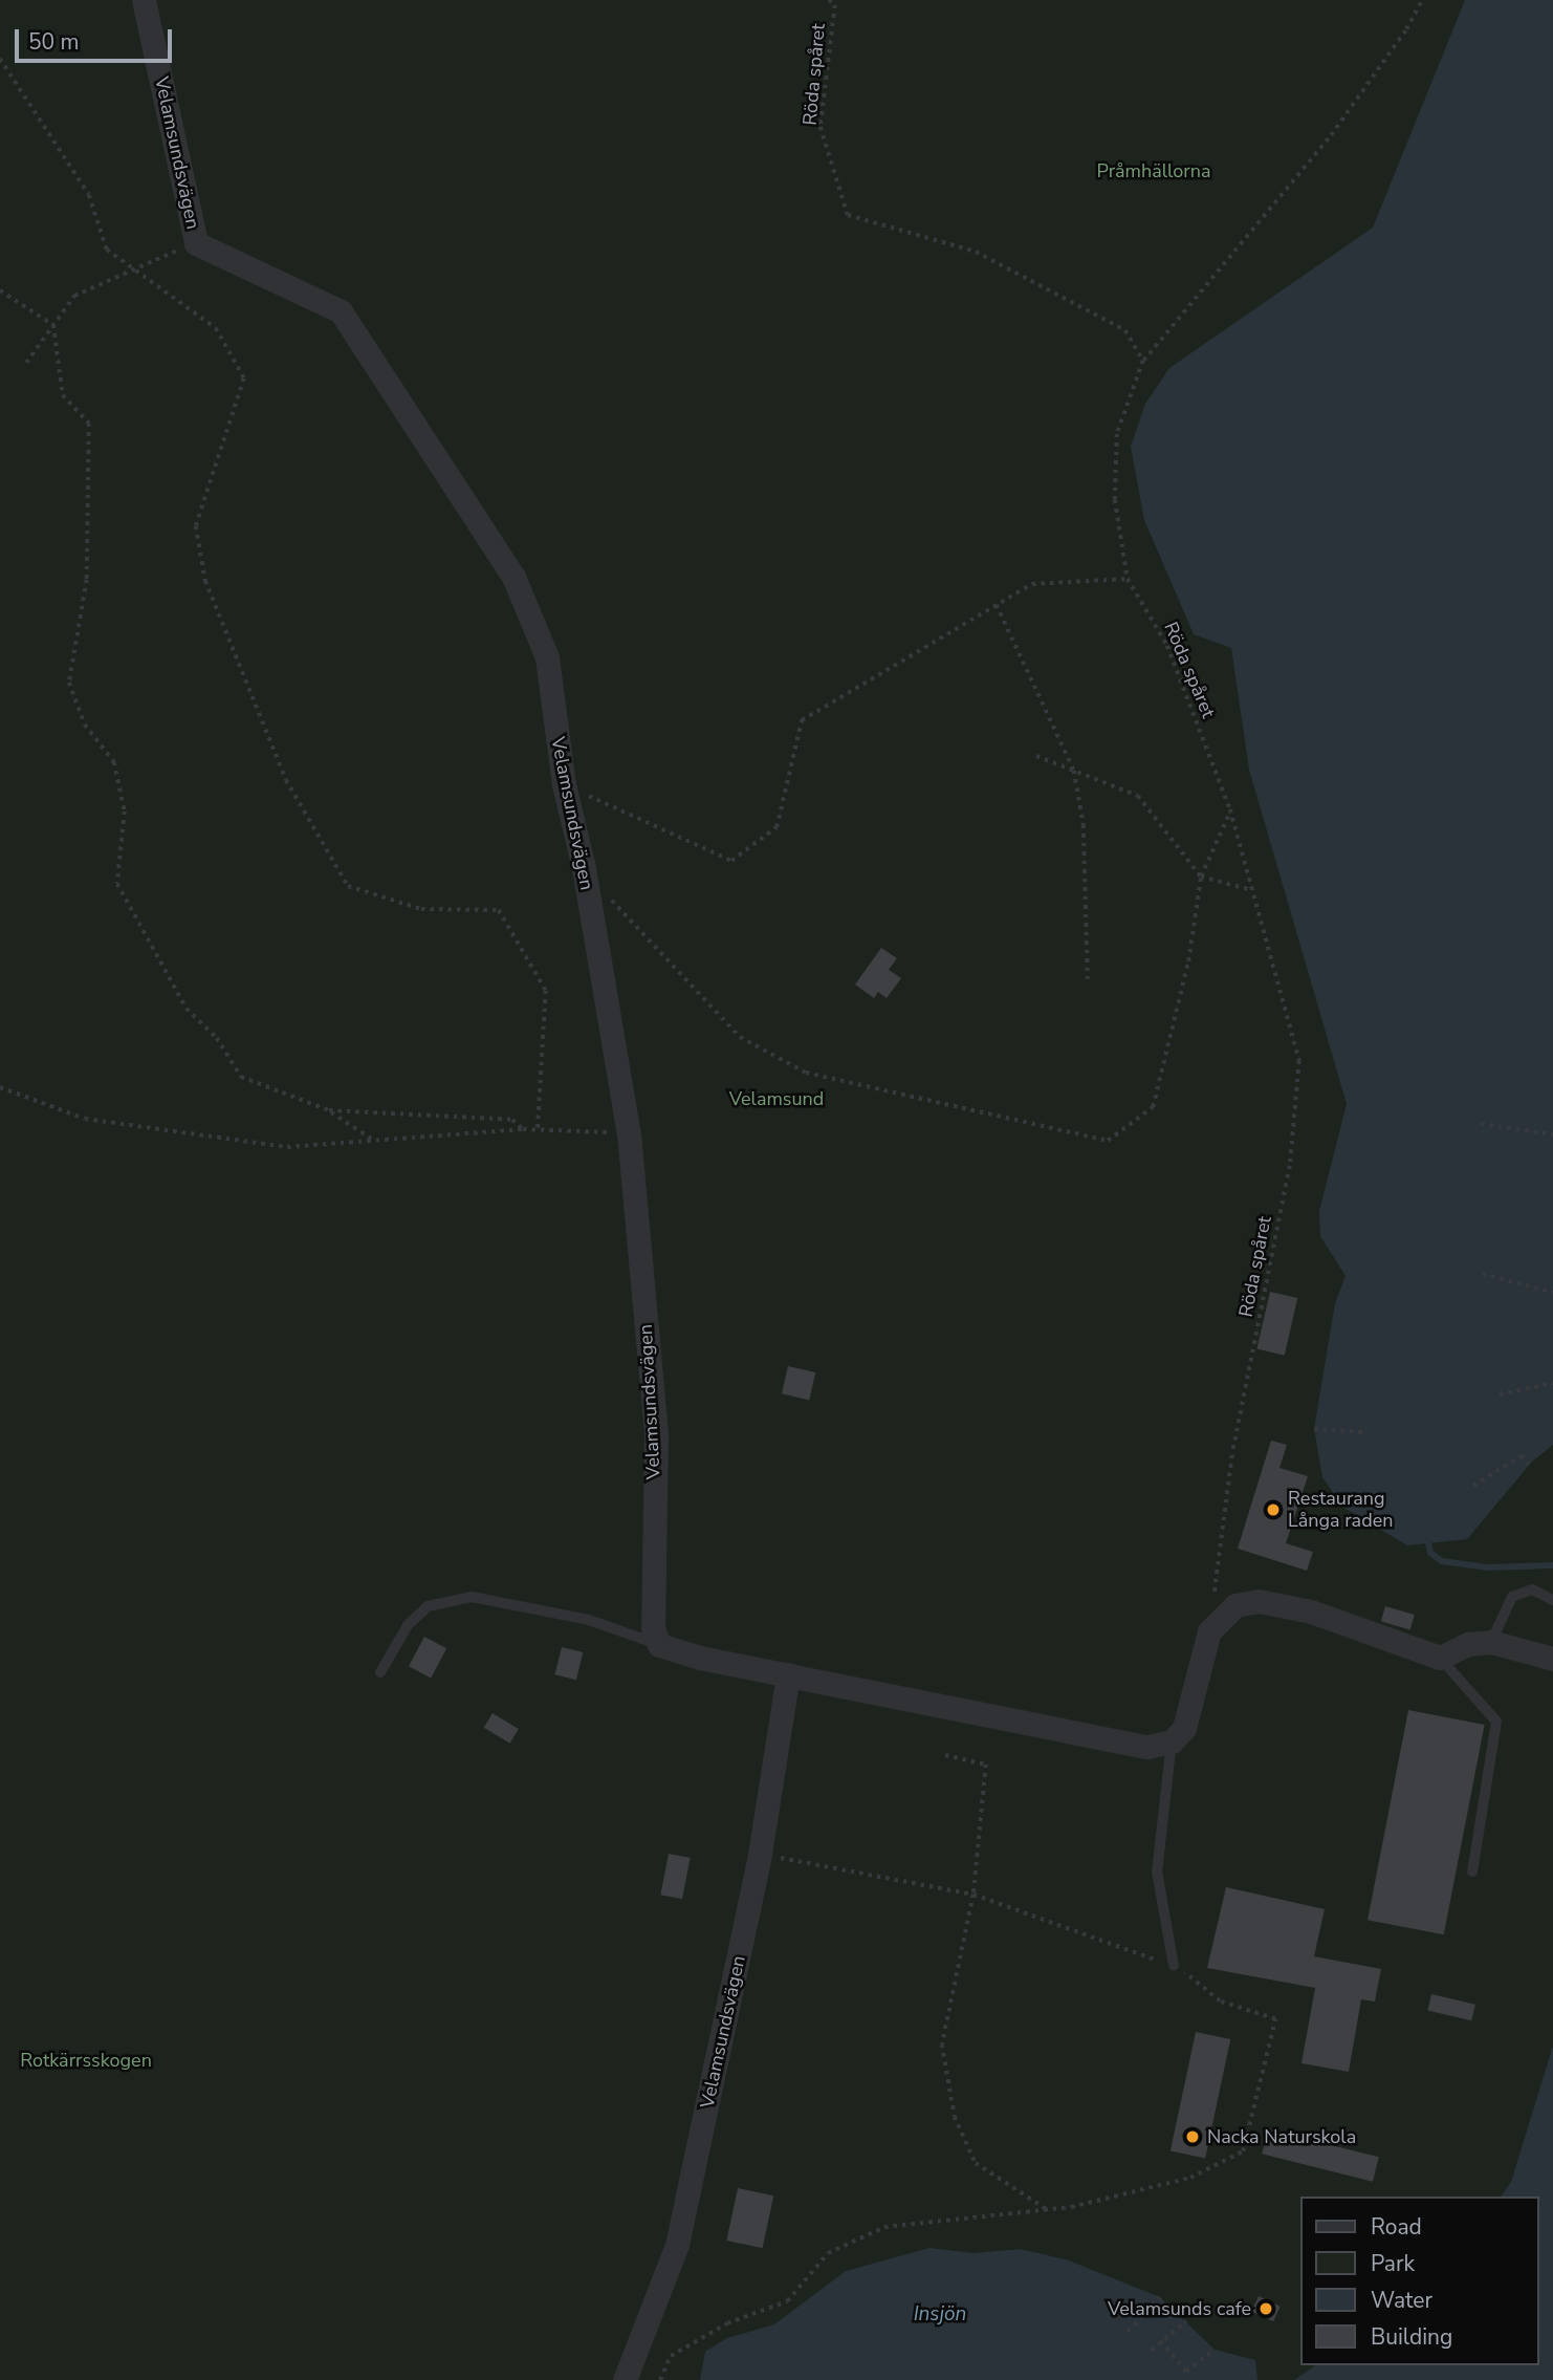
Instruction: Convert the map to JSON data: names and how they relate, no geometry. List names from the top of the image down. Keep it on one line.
{"streets":{"street":["Velamsundsvägen"],"path":["Röda spåret"]},"water":["Insjön"],"parks":["Pråmhällorna","Velamsund","Rotkärrsskogen"],"places":["Restaurang Långa raden","Nacka Naturskola","Velamsunds cafe"],"legend":["Road","Park","Water","Building"],"scale_bar":"50 m"}
